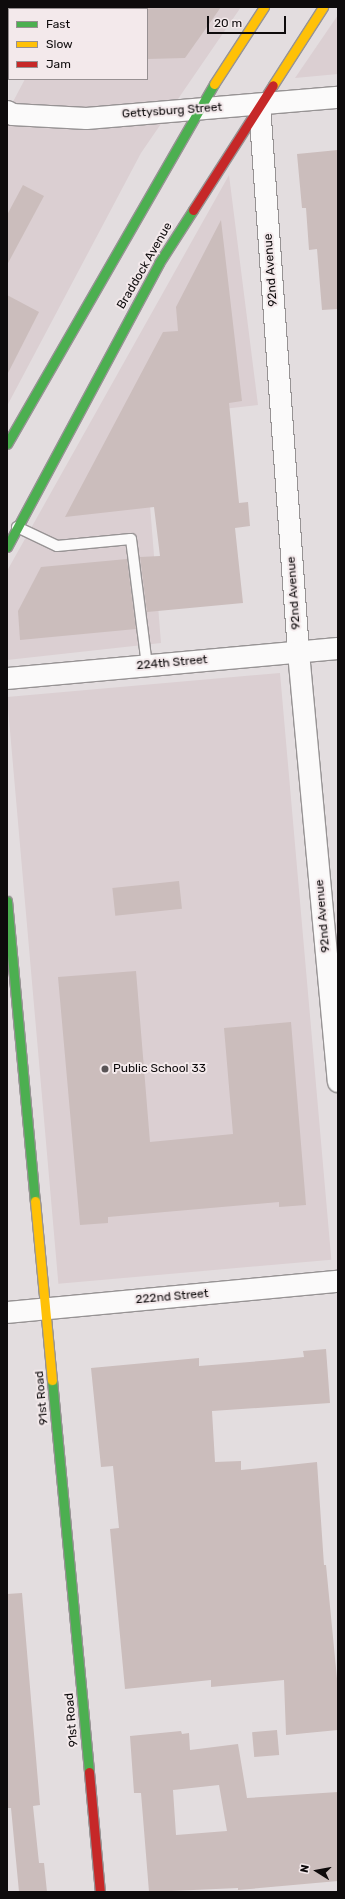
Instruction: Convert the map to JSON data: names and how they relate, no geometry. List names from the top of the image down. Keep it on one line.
{"streets":{"main road":["Braddock Avenue","91st Road"],"street":["Gettysburg Street","92nd Avenue","224th Street","222nd Street"]},"crossings":[["Gettysburg Street","Braddock Avenue"],["Gettysburg Street","92nd Avenue"],["Braddock Avenue","92nd Avenue"],["92nd Avenue","224th Street"],["222nd Street","91st Road"]],"places":["Public School 33"],"legend":["Fast","Slow","Jam"],"scale_bar":"20 m","north":"left"}
